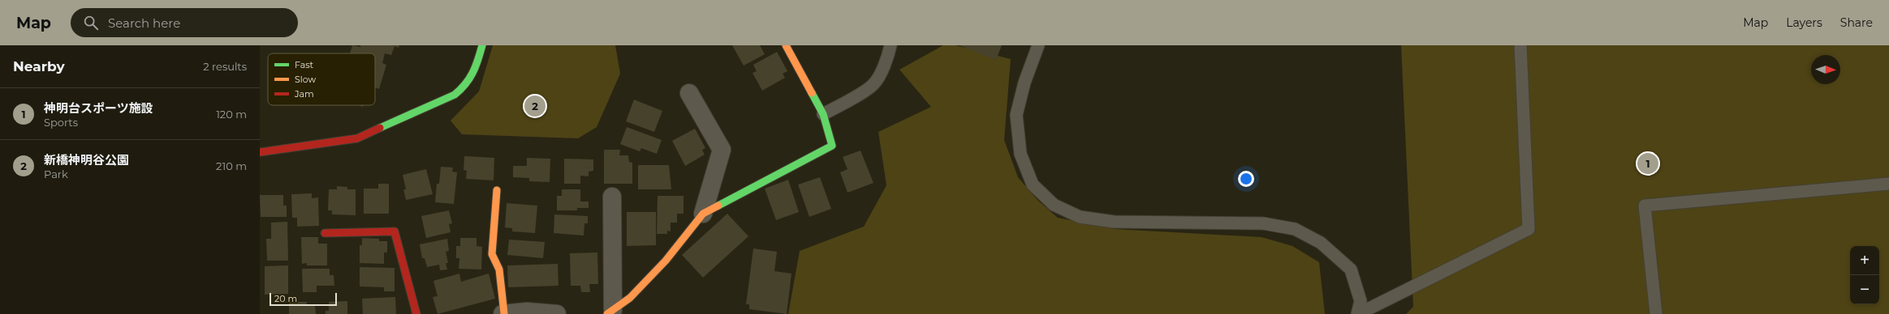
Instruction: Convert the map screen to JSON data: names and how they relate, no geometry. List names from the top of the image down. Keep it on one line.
{"legend":["Fast","Slow","Jam"],"scale_bar":"20 m","north":"right","page":{"header":"Map","search":"Search here","nav":["Map","Layers","Share"],"heading":["Nearby","2 results"],"list":[{"mark":"1","name":"神明台スポーツ施設","note":"Sports","value":"120 m"},{"mark":"2","name":"新橋神明谷公園","note":"Park","value":"210 m"}],"pins":["2","1"],"map_buttons":["+","−"],"scale":"20 m"}}
